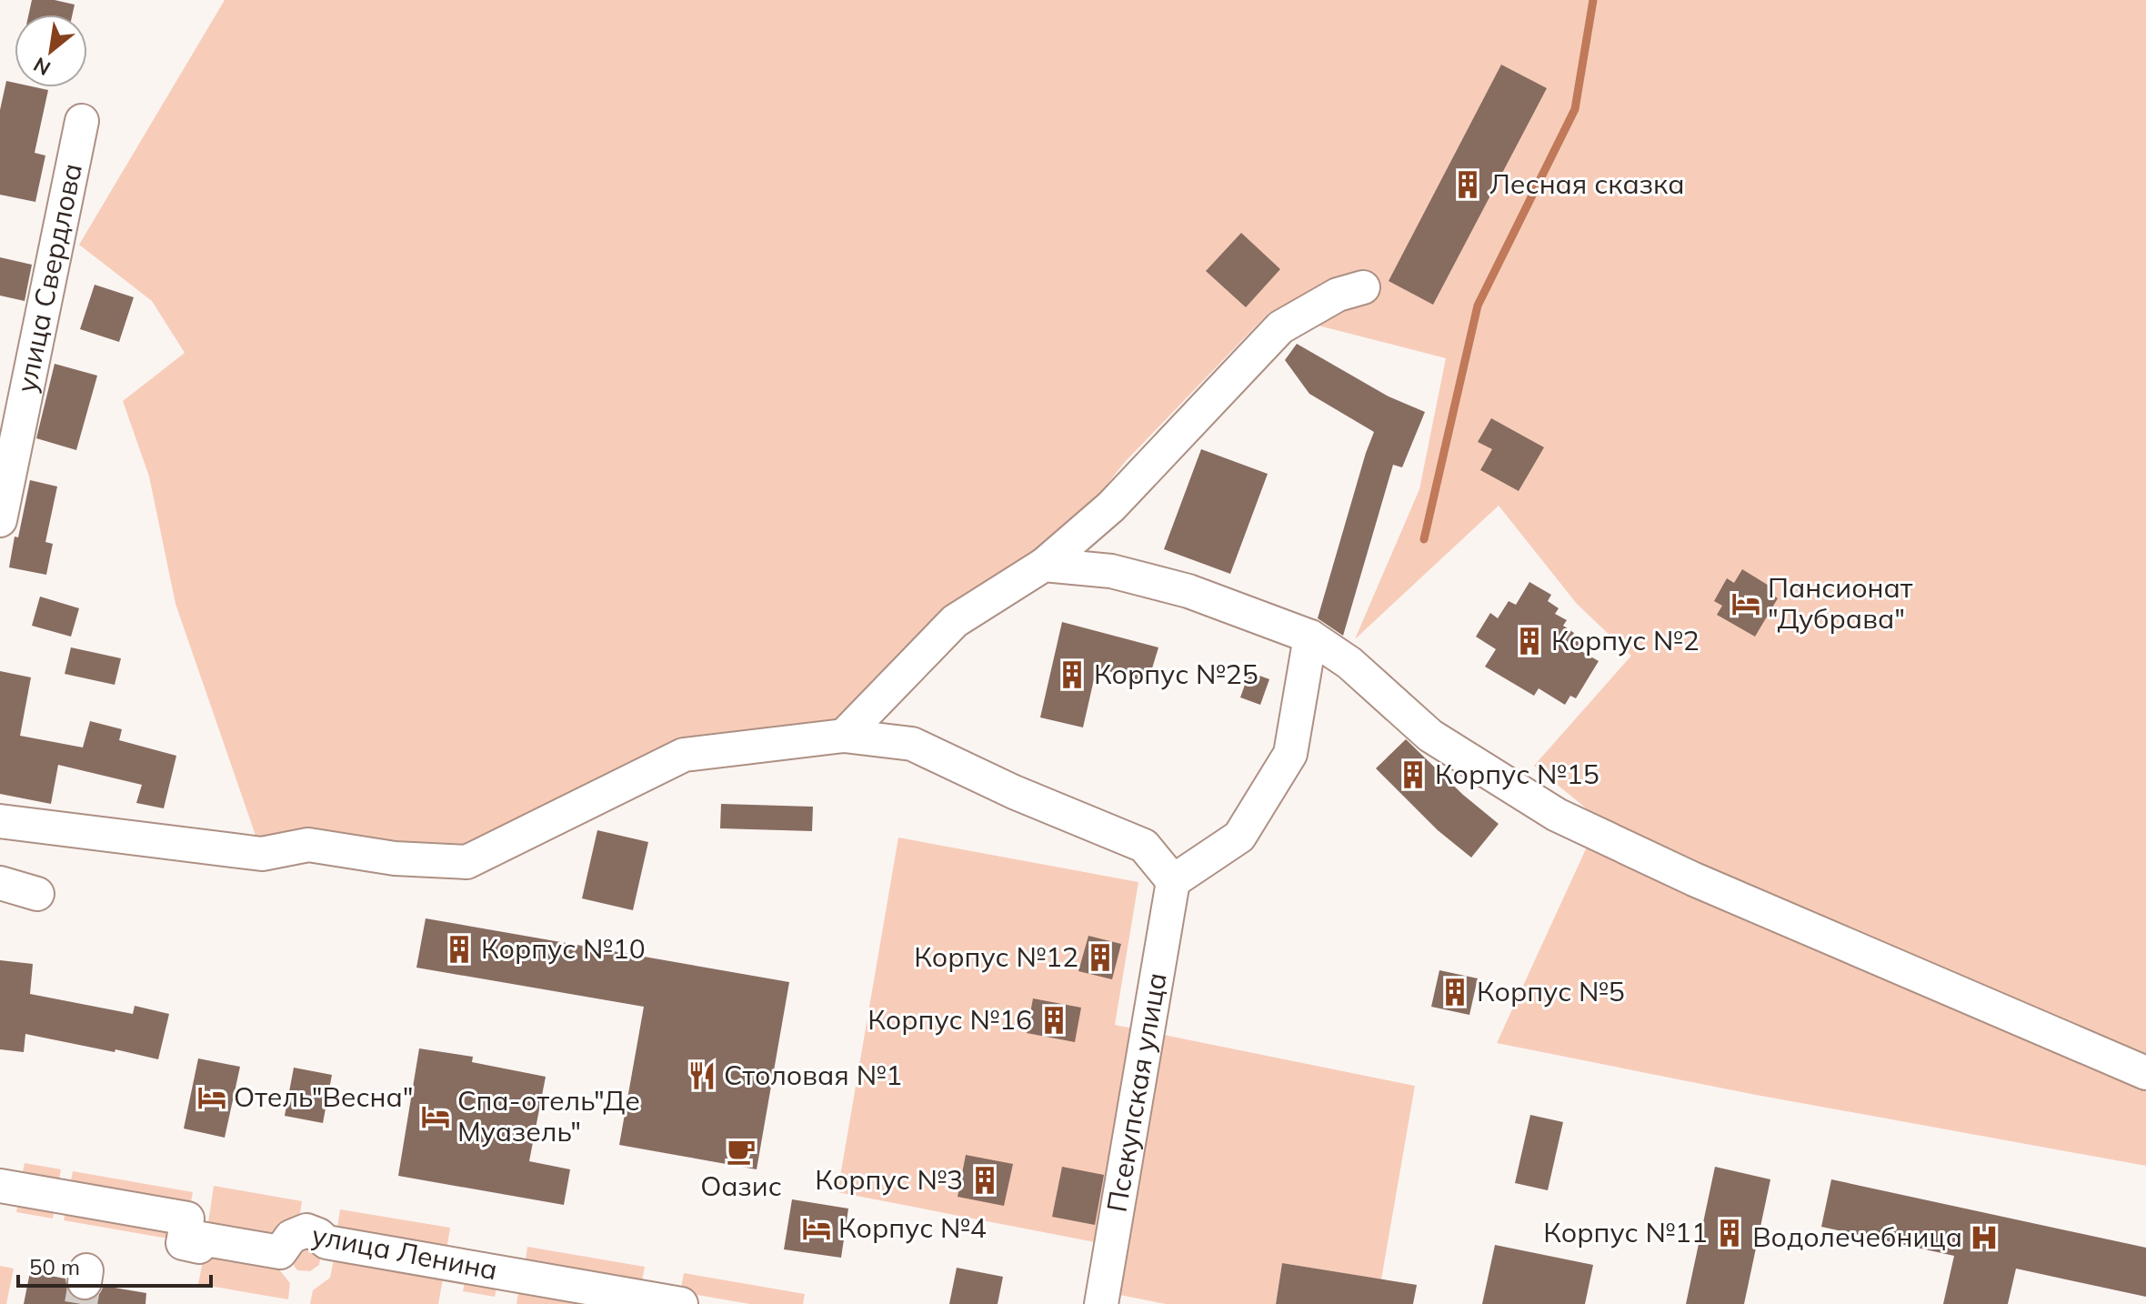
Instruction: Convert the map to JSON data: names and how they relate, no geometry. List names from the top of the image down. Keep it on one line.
{"streets":{"street":["улица Свердлова","Псекупская улица","улица Ленина"]},"places":{"building":["Лесная сказка","Корпус №2","Корпус №25","Корпус №15","Корпус №10","Корпус №12","Корпус №5","Корпус №16","Корпус №3","Корпус №11"],"hotel":["Пансионат \"Дубрава\"","Отель\"Весна\"","Спа-отель\"Де Муазель\"","Корпус №4"],"restaurant":["Столовая №1"],"cafe":["Оазис"],"hospital":["Водолечебница"]},"scale_bar":"50 m","north":"bottom left"}
